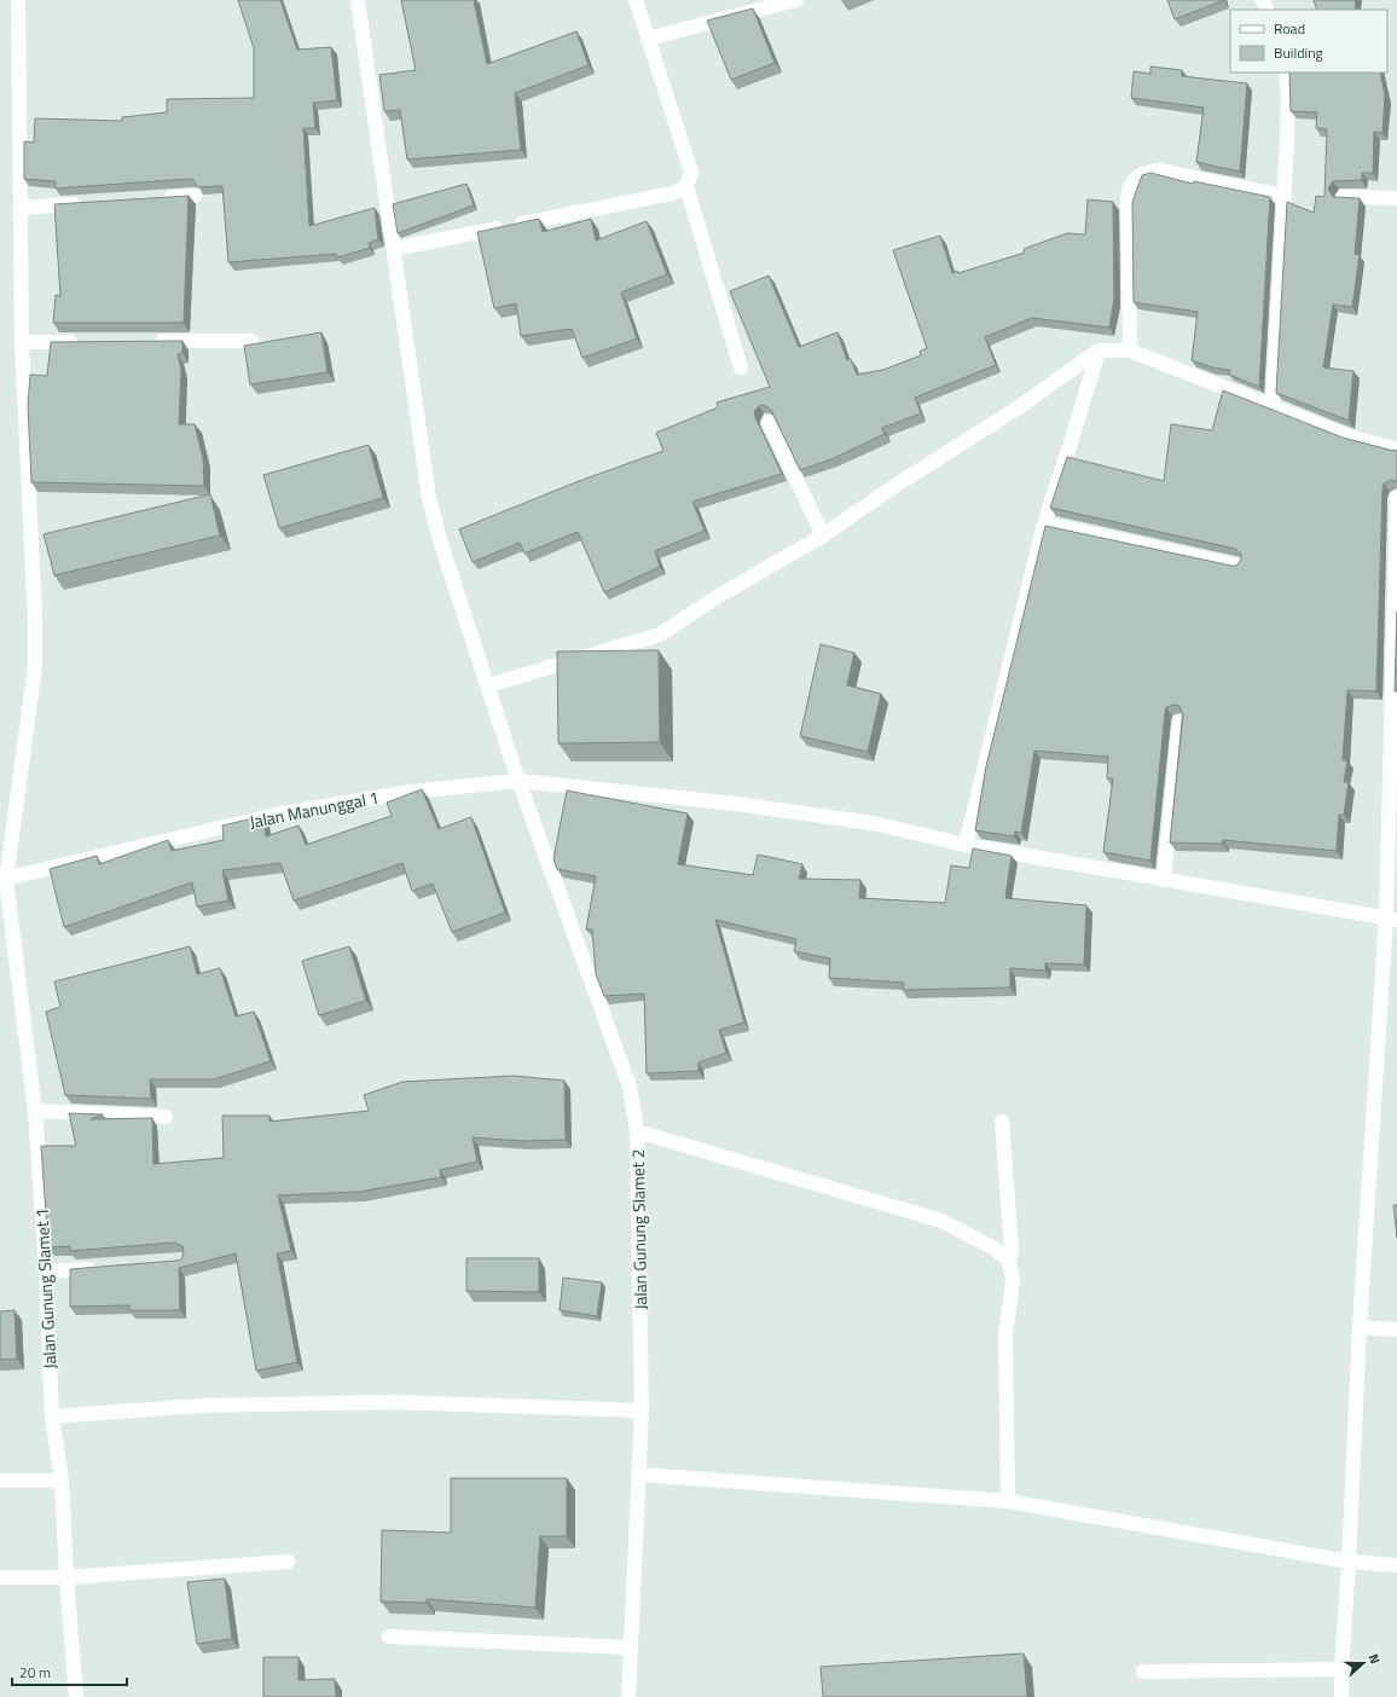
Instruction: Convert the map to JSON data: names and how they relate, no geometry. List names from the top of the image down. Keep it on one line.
{"streets":{"street":["Jalan Manunggal 1","Jalan Gunung Slamet 2","Jalan Gunung Slamet 1"]},"crossings":[["Jalan Manunggal 1","Jalan Gunung Slamet 2"],["Jalan Manunggal 1","Jalan Gunung Slamet 1"]],"legend":["Road","Building"],"scale_bar":"20 m","north":"right"}
